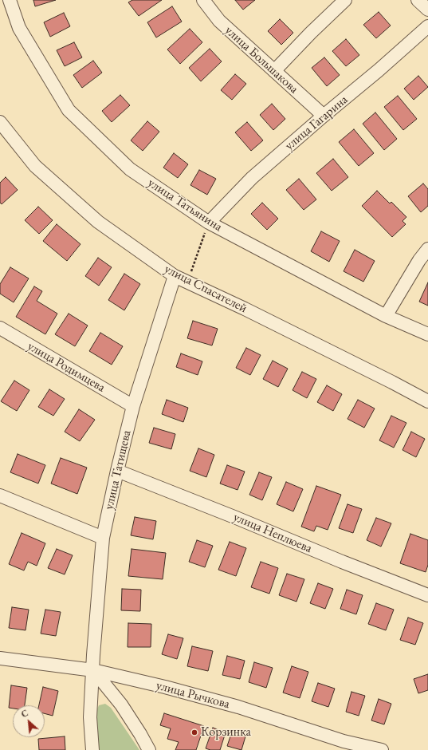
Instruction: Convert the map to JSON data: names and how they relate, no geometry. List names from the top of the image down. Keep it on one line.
{"streets":{"street":["улица Большакова","улица Гагарина","улица Татьянина","улица Спасателей","улица Родимцева","улица Татищева","улица Неплюева","улица Рычкова"]},"crossings":[["улица Большакова","улица Гагарина"],["улица Гагарина","улица Татьянина"],["улица Спасателей","улица Татищева"],["улица Родимцева","улица Татищева"],["улица Татищева","улица Неплюева"],["улица Татищева","улица Рычкова"]],"places":["Корзинка"],"north":"top left"}
